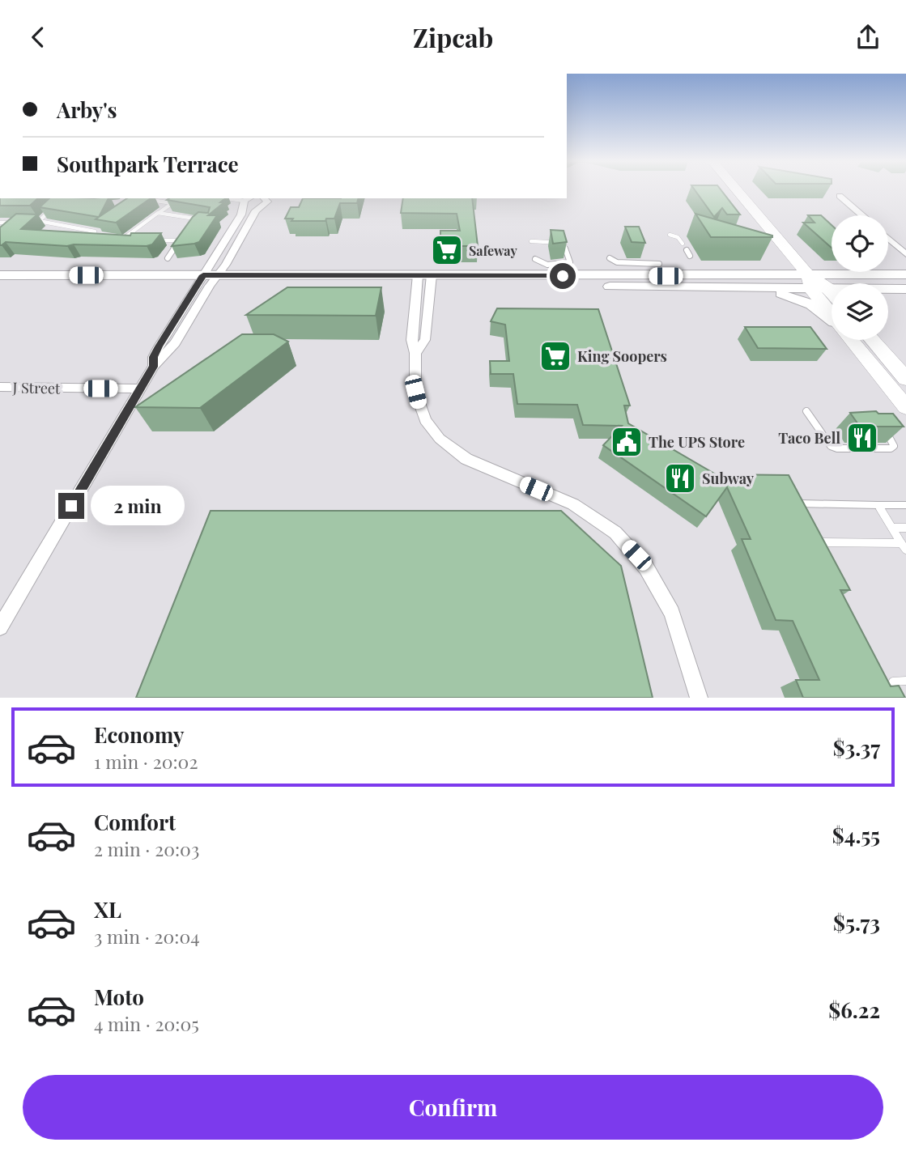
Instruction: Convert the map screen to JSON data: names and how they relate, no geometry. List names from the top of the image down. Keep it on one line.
{"streets":{"street":["J Street"]},"places":{"supermarket":["Safeway","King Soopers"],"restaurant":["Taco Bell","Subway"],"public building":["The UPS Store"]},"page":{"header":"Zipcab","banner":["Arby's","Southpark Terrace"],"bubble":"2 min","list":[{"name":"Economy","note":"1 min · 20:02","value":"$3.37"},{"name":"Comfort","note":"2 min · 20:03","value":"$4.55"},{"name":"XL","note":"3 min · 20:04","value":"$5.73"},{"name":"Moto","note":"4 min · 20:05","value":"$6.22"}],"buttons":"Confirm"}}
